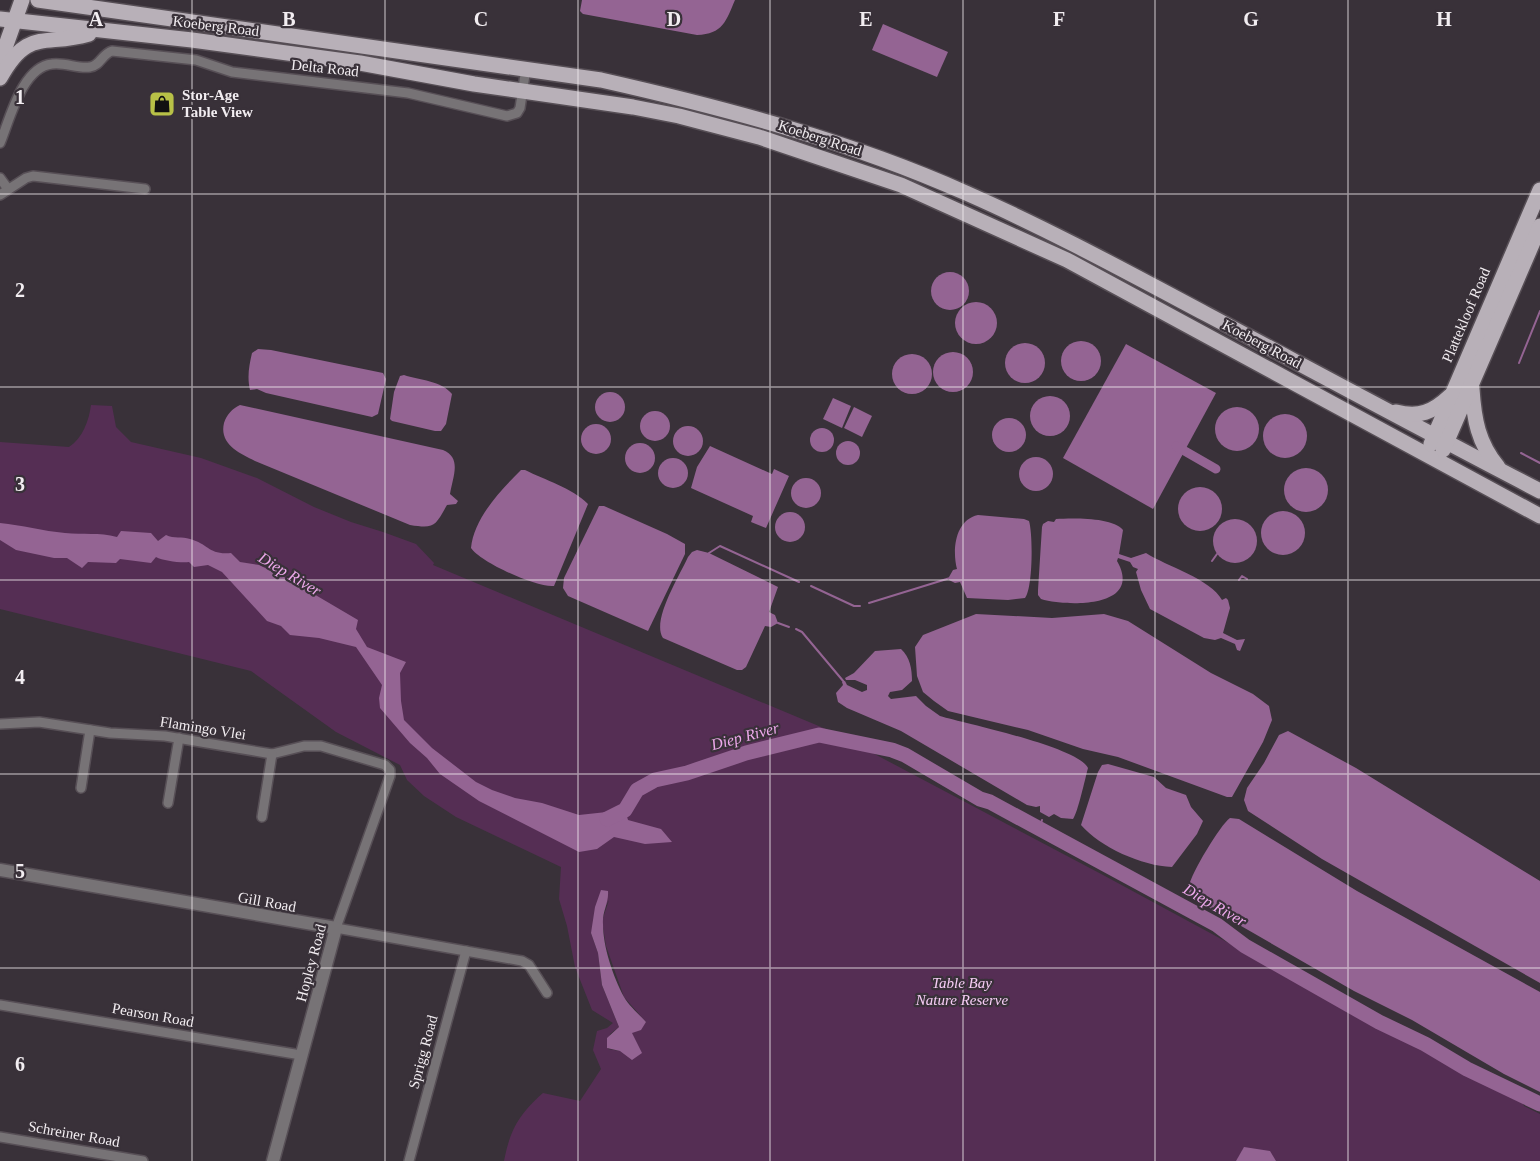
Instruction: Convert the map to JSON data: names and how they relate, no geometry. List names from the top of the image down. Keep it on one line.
{"streets":{"main road":["Koeberg Road","Plattekloof Road"],"street":["Delta Road","Flamingo Vlei","Gill Road","Hopley Road","Pearson Road","Sprigg Road","Schreiner Road"]},"crossings":[["Koeberg Road","Delta Road"],["Koeberg Road","Plattekloof Road"],["Flamingo Vlei","Hopley Road"],["Gill Road","Hopley Road"],["Gill Road","Sprigg Road"],["Hopley Road","Pearson Road"]],"water":["Diep River"],"parks":["Table Bay Nature Reserve"],"places":{"shop":["Stor-Age Table View"]},"grid":{"columns":["A","B","C","D","E","F","G","H"],"rows":["1","2","3","4","5","6"]}}
